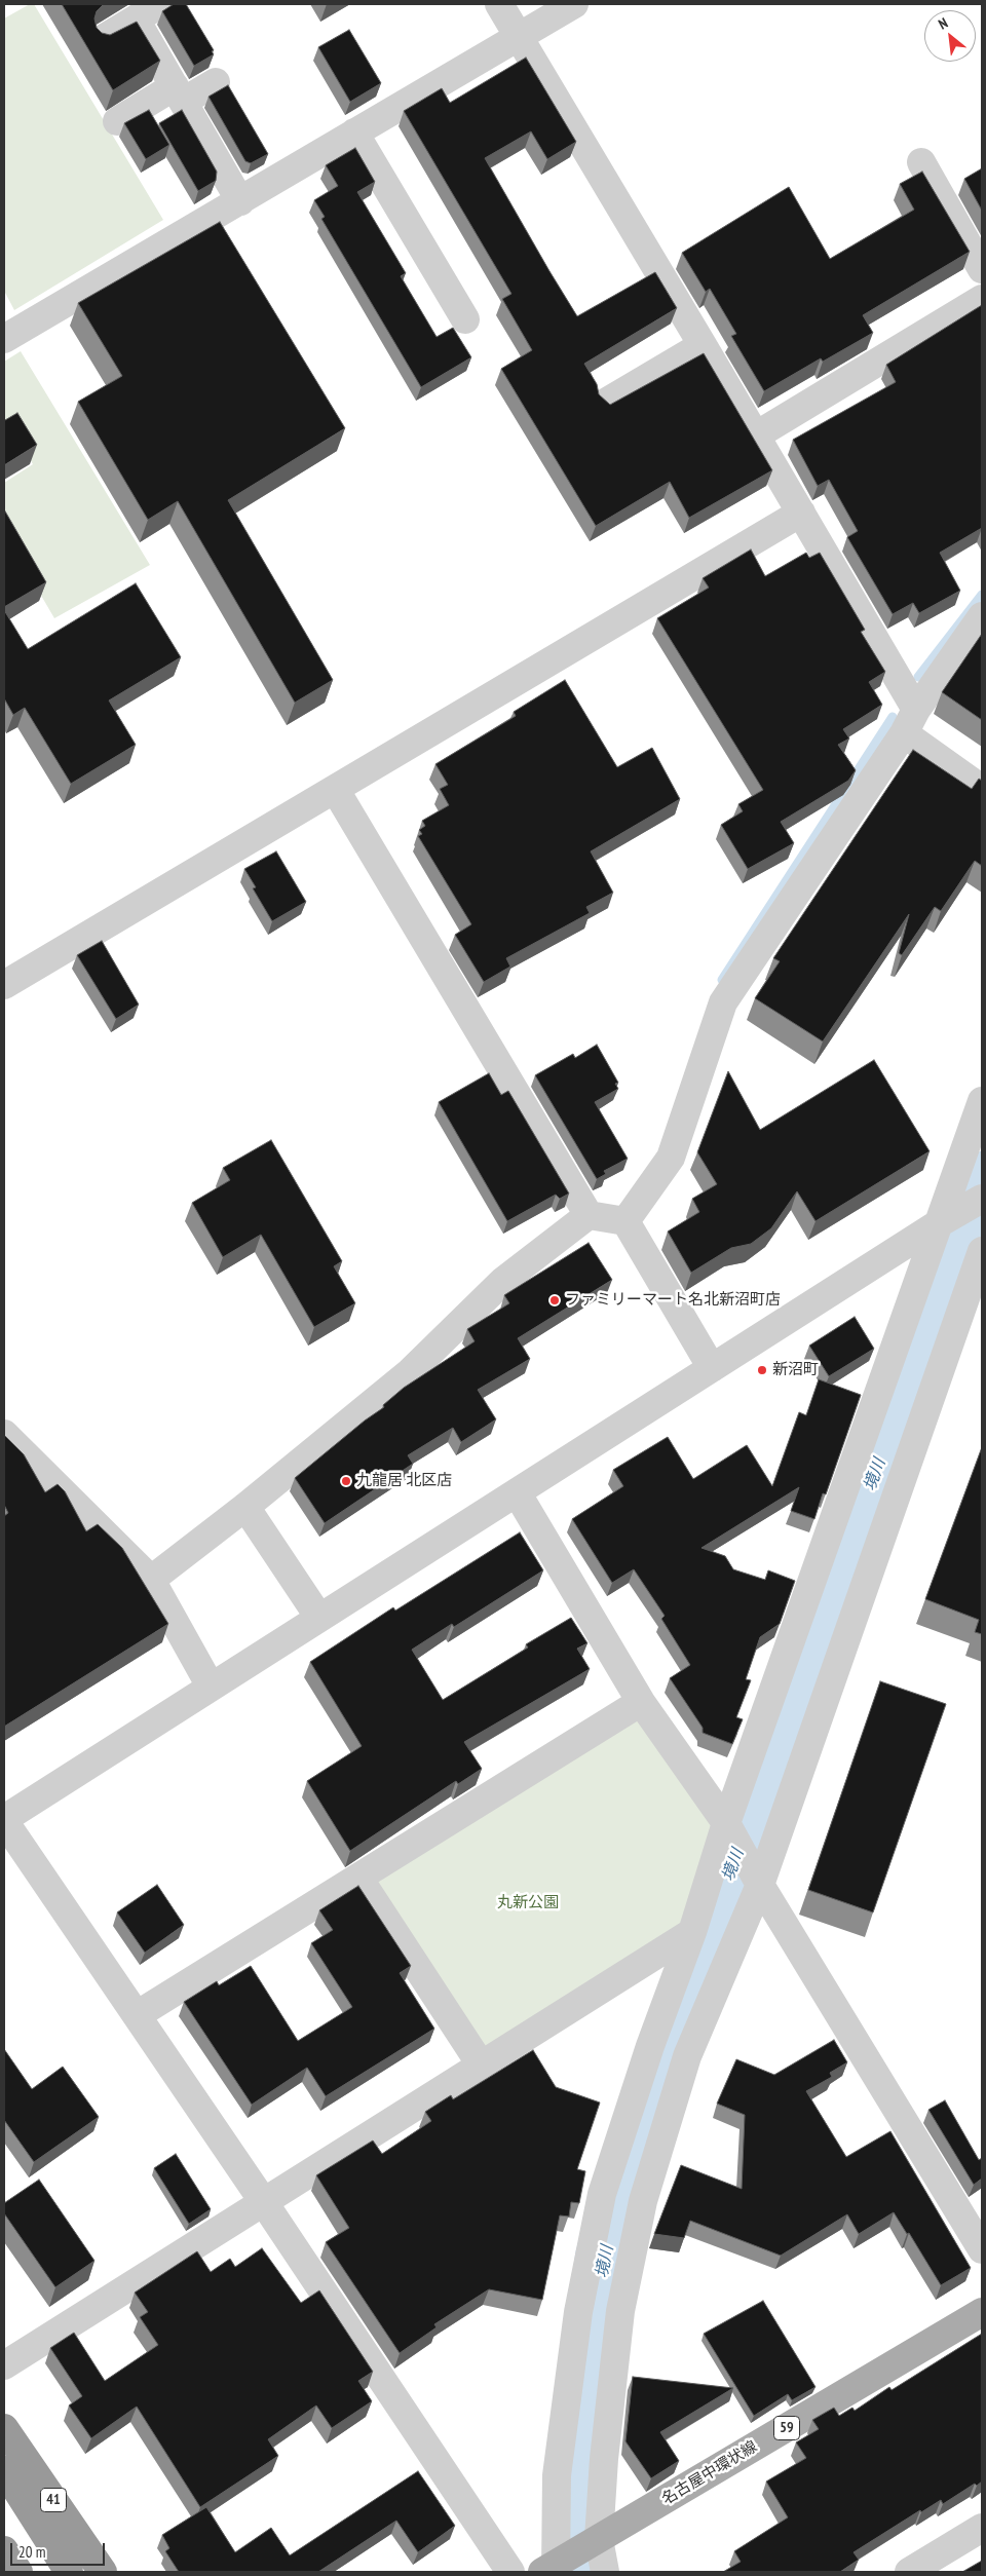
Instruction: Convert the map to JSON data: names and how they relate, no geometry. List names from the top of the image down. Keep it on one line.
{"streets":{"highway":["41"],"main road":["59","名古屋中環状線"]},"water":["境川"],"parks":["丸新公園"],"places":["ファミリーマート名北新沼町店","新沼町","九龍居 北区店"],"scale_bar":"20 m","north":"top left"}
